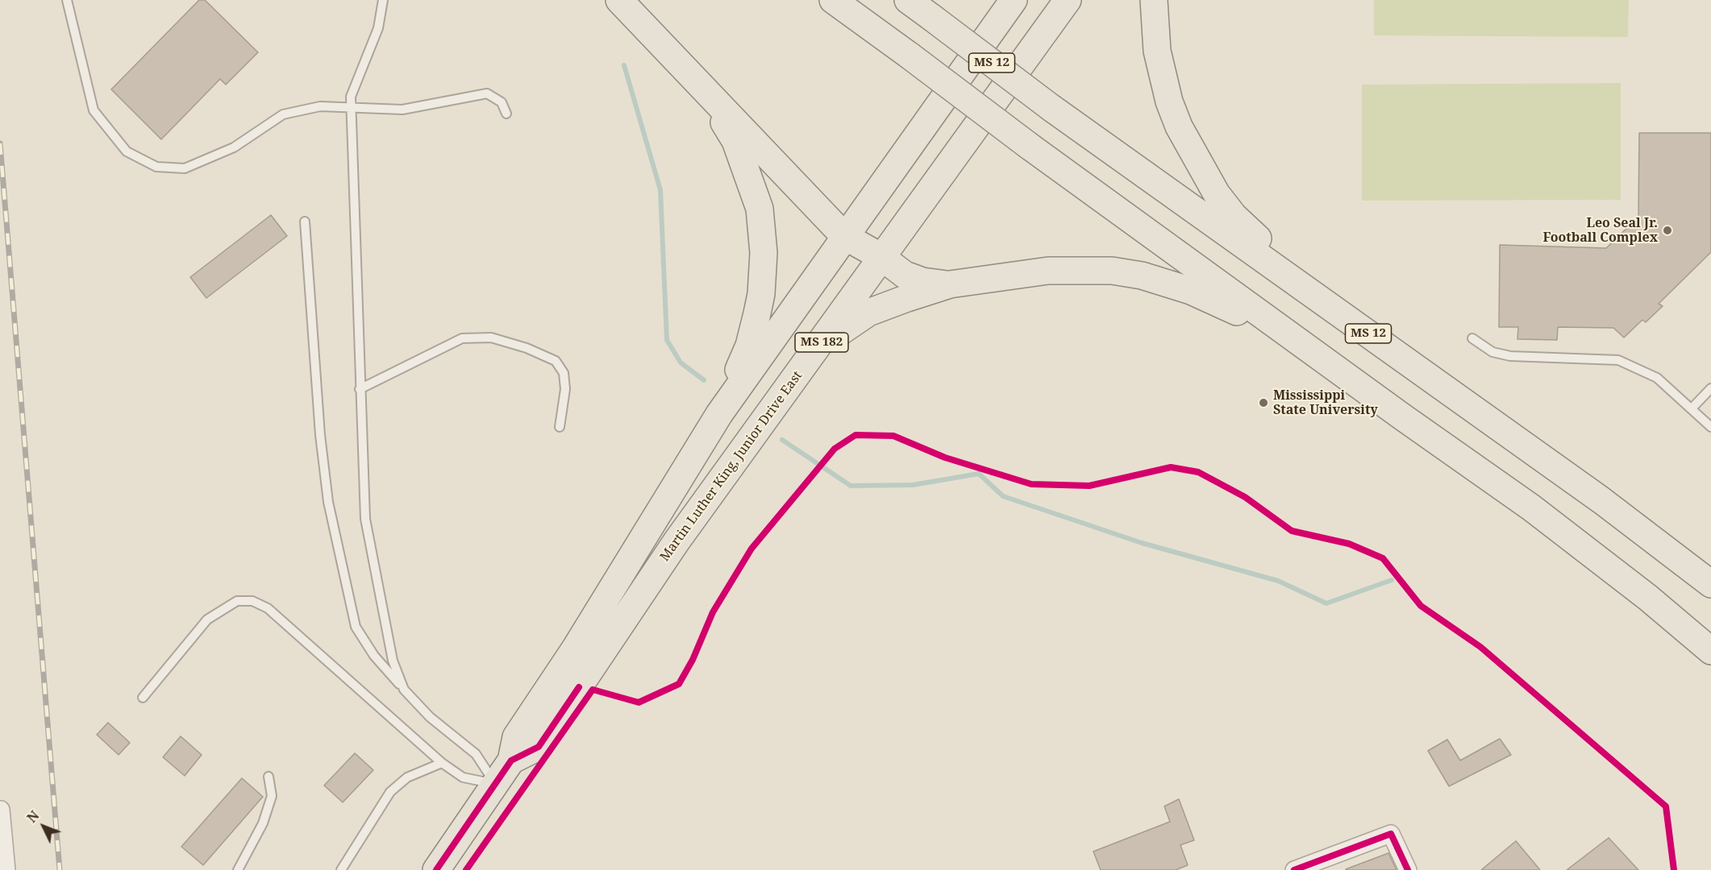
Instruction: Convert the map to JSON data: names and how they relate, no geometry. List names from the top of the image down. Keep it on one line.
{"streets":{"main road":["MS 12","MS 182","Martin Luther King, Junior Drive East"]},"crossings":[["MS 182","Martin Luther King, Junior Drive East"]],"places":["Leo Seal Jr. Football Complex","Mississippi State University"],"north":"top left"}
